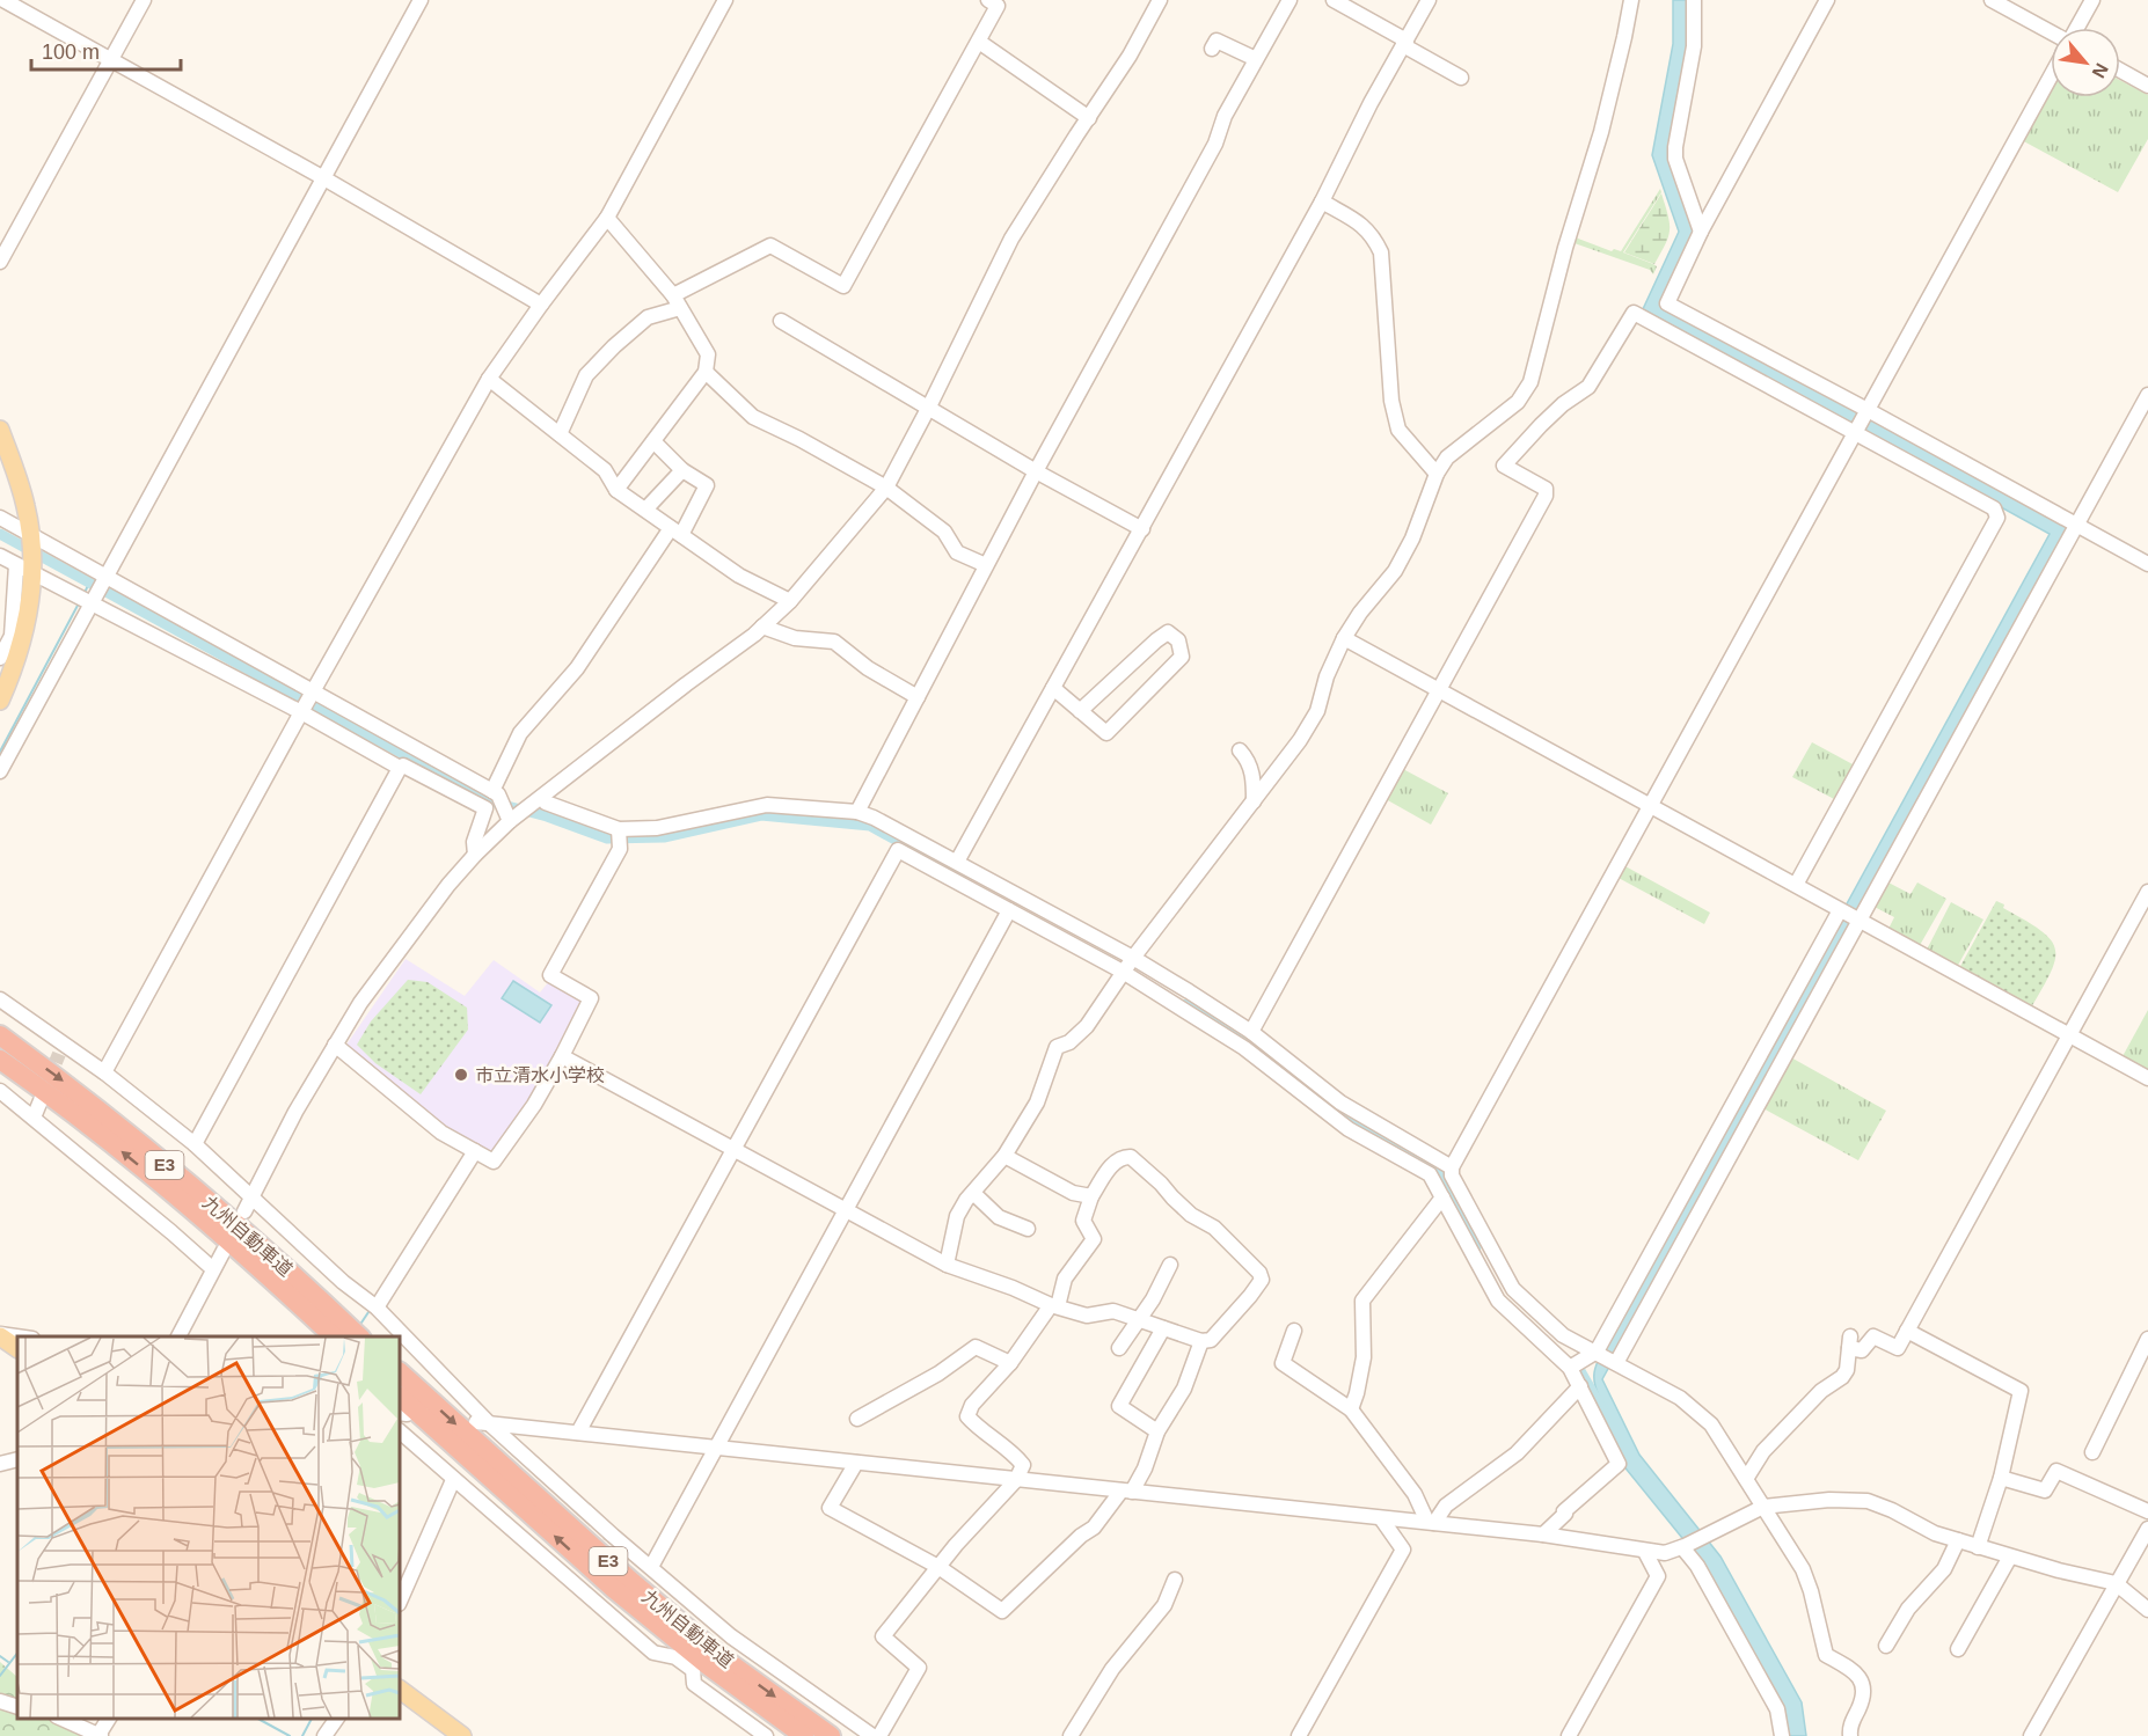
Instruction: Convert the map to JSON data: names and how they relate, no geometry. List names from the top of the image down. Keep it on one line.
{"streets":{"highway":["E3","九州自動車道"]},"places":["市立清水小学校"],"scale_bar":"100 m","north":"bottom right"}
